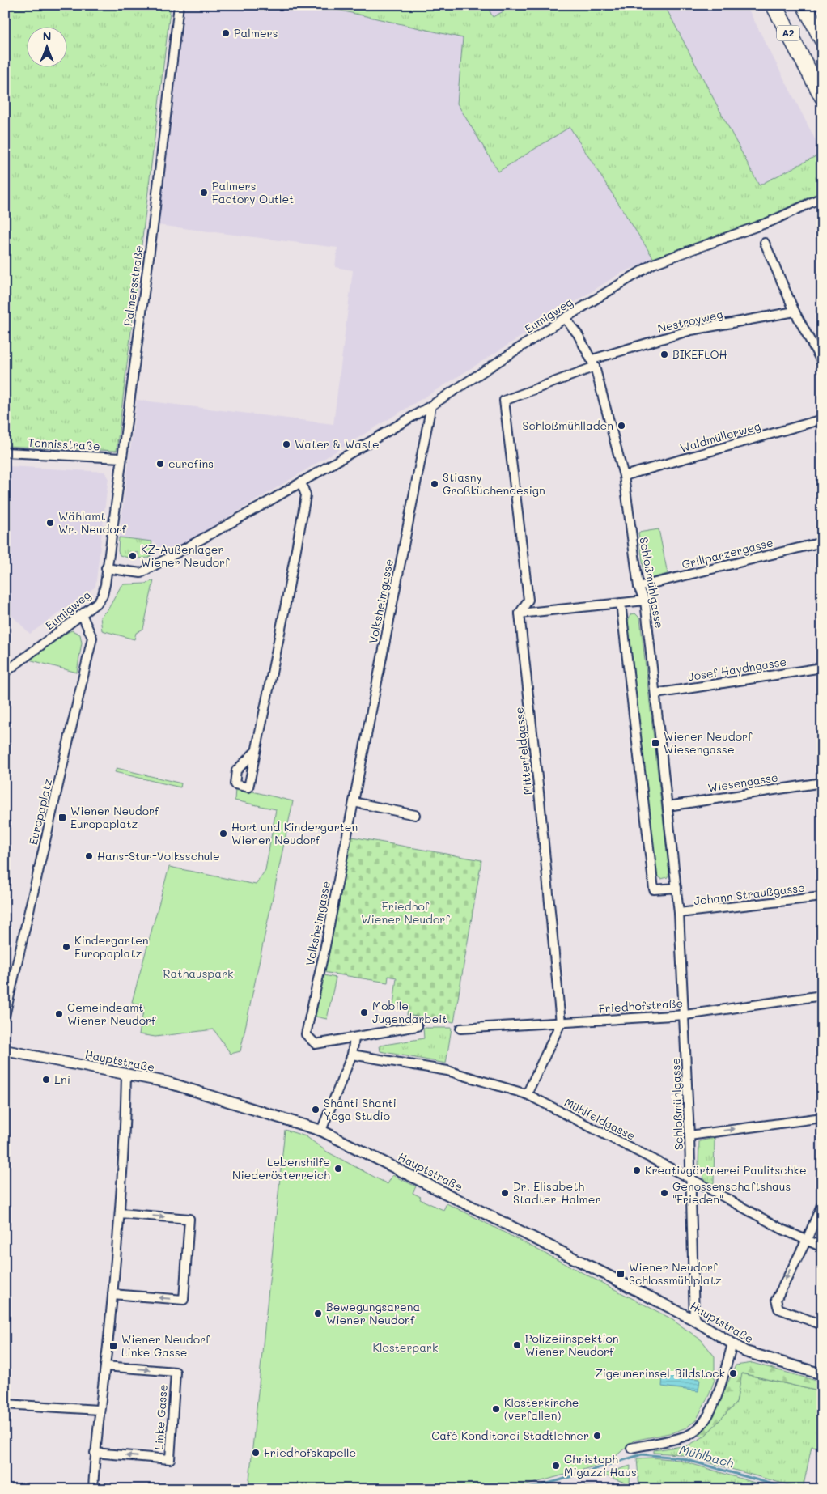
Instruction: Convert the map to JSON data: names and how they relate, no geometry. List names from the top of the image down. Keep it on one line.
{"streets":{"highway":["A2"],"street":["Palmersstraße","Eumigweg","Nestroyweg","Waldmüllerweg","Tennisstraße","Grillparzergasse","Schloßmühlgasse","Volksheimgasse","Josef Haydngasse","Mitterfeldgasse","Wiesengasse","Europaplatz","Johann Straußgasse","Friedhofstraße","Hauptstraße","Mühlfeldgasse","Linke Gasse"]},"crossings":[["Palmersstraße","Eumigweg"],["Palmersstraße","Tennisstraße"],["Eumigweg","Schloßmühlgasse"],["Eumigweg","Volksheimgasse"],["Eumigweg","Europaplatz"],["Nestroyweg","Schloßmühlgasse"],["Nestroyweg","Mitterfeldgasse"],["Waldmüllerweg","Schloßmühlgasse"],["Grillparzergasse","Schloßmühlgasse"],["Schloßmühlgasse","Josef Haydngasse"],["Schloßmühlgasse","Wiesengasse"],["Schloßmühlgasse","Johann Straußgasse"],["Schloßmühlgasse","Friedhofstraße"],["Schloßmühlgasse","Hauptstraße"],["Schloßmühlgasse","Mühlfeldgasse"],["Mitterfeldgasse","Friedhofstraße"]],"water":["Mühlbach"],"parks":["Friedhof Wiener Neudorf","Rathauspark","Klosterpark"],"places":{"other":["Palmers","Palmers Factory Outlet","BIKEFLOH","Schloßmühlladen","Water & Waste","eurofins","Stiasny Großküchendesign","Wählamt Wr. Neudorf","KZ-Außenlager Wiener Neudorf","Hort und Kindergarten Wiener Neudorf","Hans-Stur-Volksschule","Kindergarten Europaplatz","Mobile Jugendarbeit","Gemeindeamt Wiener Neudorf","Eni","Shanti Shanti Yoga Studio","Lebenshilfe Niederösterreich","Kreativgärtnerei Paulitschke","Dr. Elisabeth Stadter-Halmer","Genossenschaftshaus \"Frieden\"","Bewegungsarena Wiener Neudorf","Polizeiinspektion Wiener Neudorf","Zigeunerinsel-Bildstock","Klosterkirche (verfallen)","Café Konditorei Stadtlehner","Friedhofskapelle","Christoph Migazzi Haus"],"transit":["Wiener Neudorf Wiesengasse","Wiener Neudorf Europaplatz","Wiener Neudorf Schlossmühlplatz","Wiener Neudorf Linke Gasse"]},"north":"top"}
